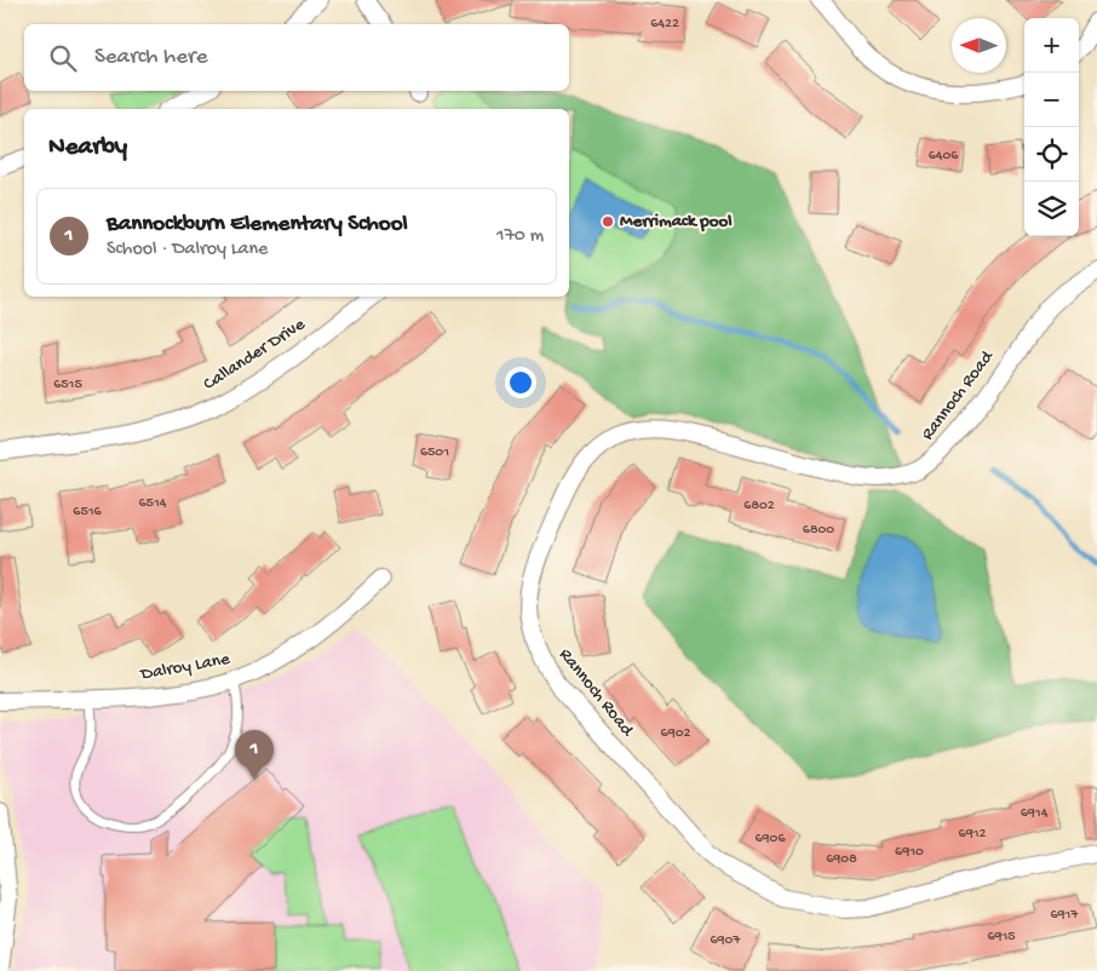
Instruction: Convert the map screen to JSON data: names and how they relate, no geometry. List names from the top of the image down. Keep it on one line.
{"streets":{"street":["Callander Drive","Rannoch Road","Dalroy Lane"]},"places":["Merrimack pool"],"house_numbers":["6422","6406","6515","6501","6514","6802","6516","6800","6902","6914","6912","6906","6910","6908","6917","6915","6907"],"north":"left","page":{"map_buttons":["+","−"],"search":"Search here","heading":"Nearby","list":[{"mark":"1","name":"Bannockburn Elementary School","note":"School · Dalroy Lane","value":"170 m"}],"pins":"1"}}
